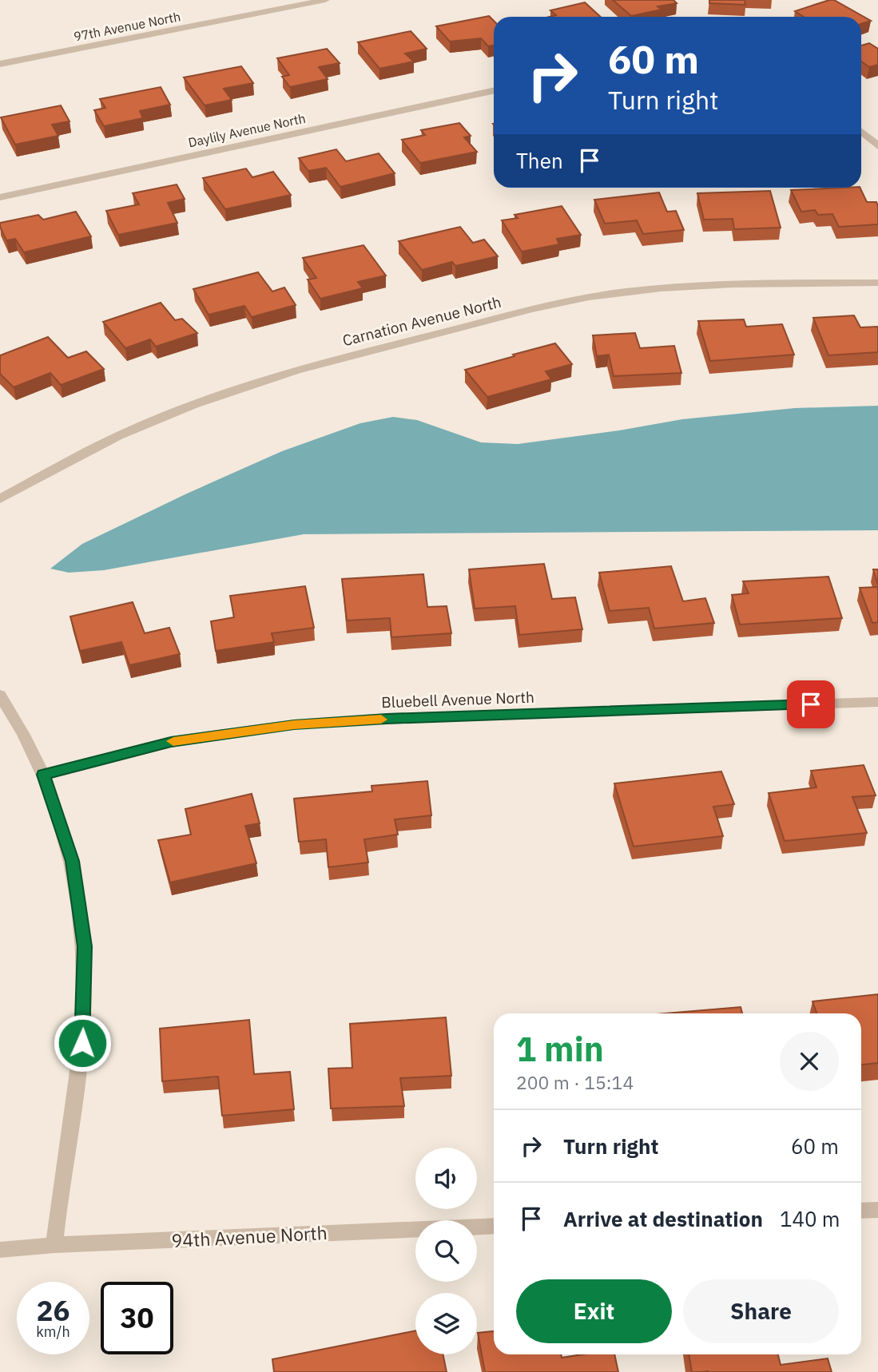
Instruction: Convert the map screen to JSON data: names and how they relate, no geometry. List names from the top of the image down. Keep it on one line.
{"streets":{"street":["97th Avenue North","Daylily Avenue North","Carnation Avenue North","Bluebell Avenue North","94th Avenue North"]},"page":{"turn":["60 m","Turn right"],"then":"Then","heading":["1 min","200 m · 15:14"],"list":[{"name":"Turn right","value":"60 m"},{"name":"Arrive at destination","value":"140 m"}],"buttons":["Exit","Share"],"speed":"26 km/h","limit":"30"}}
